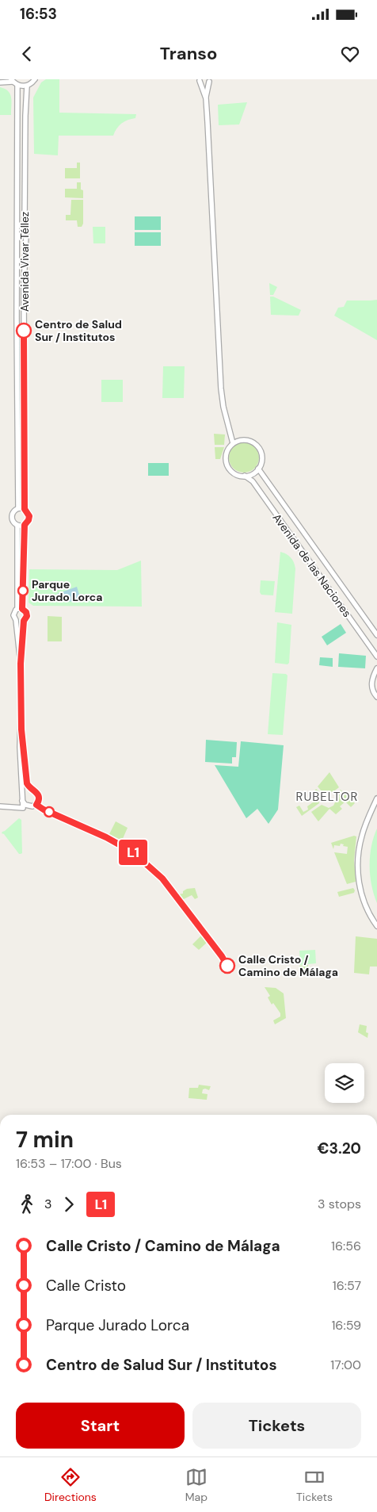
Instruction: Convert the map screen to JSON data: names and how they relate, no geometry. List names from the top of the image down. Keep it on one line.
{"streets":{"street":["Avenida Vivar Téllez","Avenida de las Naciones"]},"districts":["RUBELTOR"],"places":["Centro de Salud Sur / Institutos","Parque Jurado Lorca","Calle Cristo / Camino de Málaga"],"lines":["bus line L1"],"page":{"status":"16:53","header":"Transo","on_map":"L1","heading":["7 min","16:53 – 17:00 · Bus","€3.20"],"legs":["3","L1","3 stops"],"list":[{"name":"Calle Cristo / Camino de Málaga","value":"16:56"},{"name":"Calle Cristo","value":"16:57"},{"name":"Parque Jurado Lorca","value":"16:59"},{"name":"Centro de Salud Sur / Institutos","value":"17:00"}],"buttons":["Start","Tickets"],"tabs":["Directions","Map","Tickets"]}}
